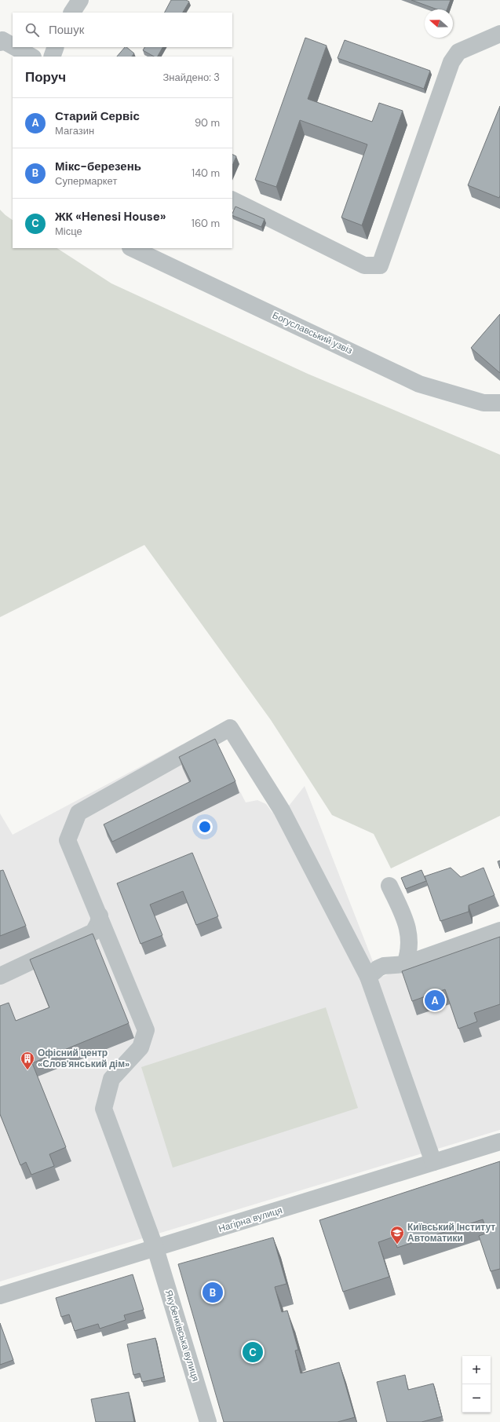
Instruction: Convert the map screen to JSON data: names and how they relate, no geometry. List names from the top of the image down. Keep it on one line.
{"streets":{"street":["Богуславський узвіз","Нагірна вулиця","Якубенківська вулиця"]},"crossings":[["Нагірна вулиця","Якубенківська вулиця"]],"places":{"building":["Офісний центр «Слов'янський дім»"],"school or university":["Київський Інститут Автоматики"]},"north":"left","page":{"search":"Пошук","heading":["Поруч","Знайдено: 3"],"list":[{"mark":"A","name":"Старий Сервіс","note":"Магазин","value":"90 m"},{"mark":"B","name":"Мікс-березень","note":"Супермаркет","value":"140 m"},{"mark":"C","name":"ЖК «Henesi House»","note":"Місце","value":"160 m"}],"pins":["A","B","C"],"map_buttons":["+","−"]}}
